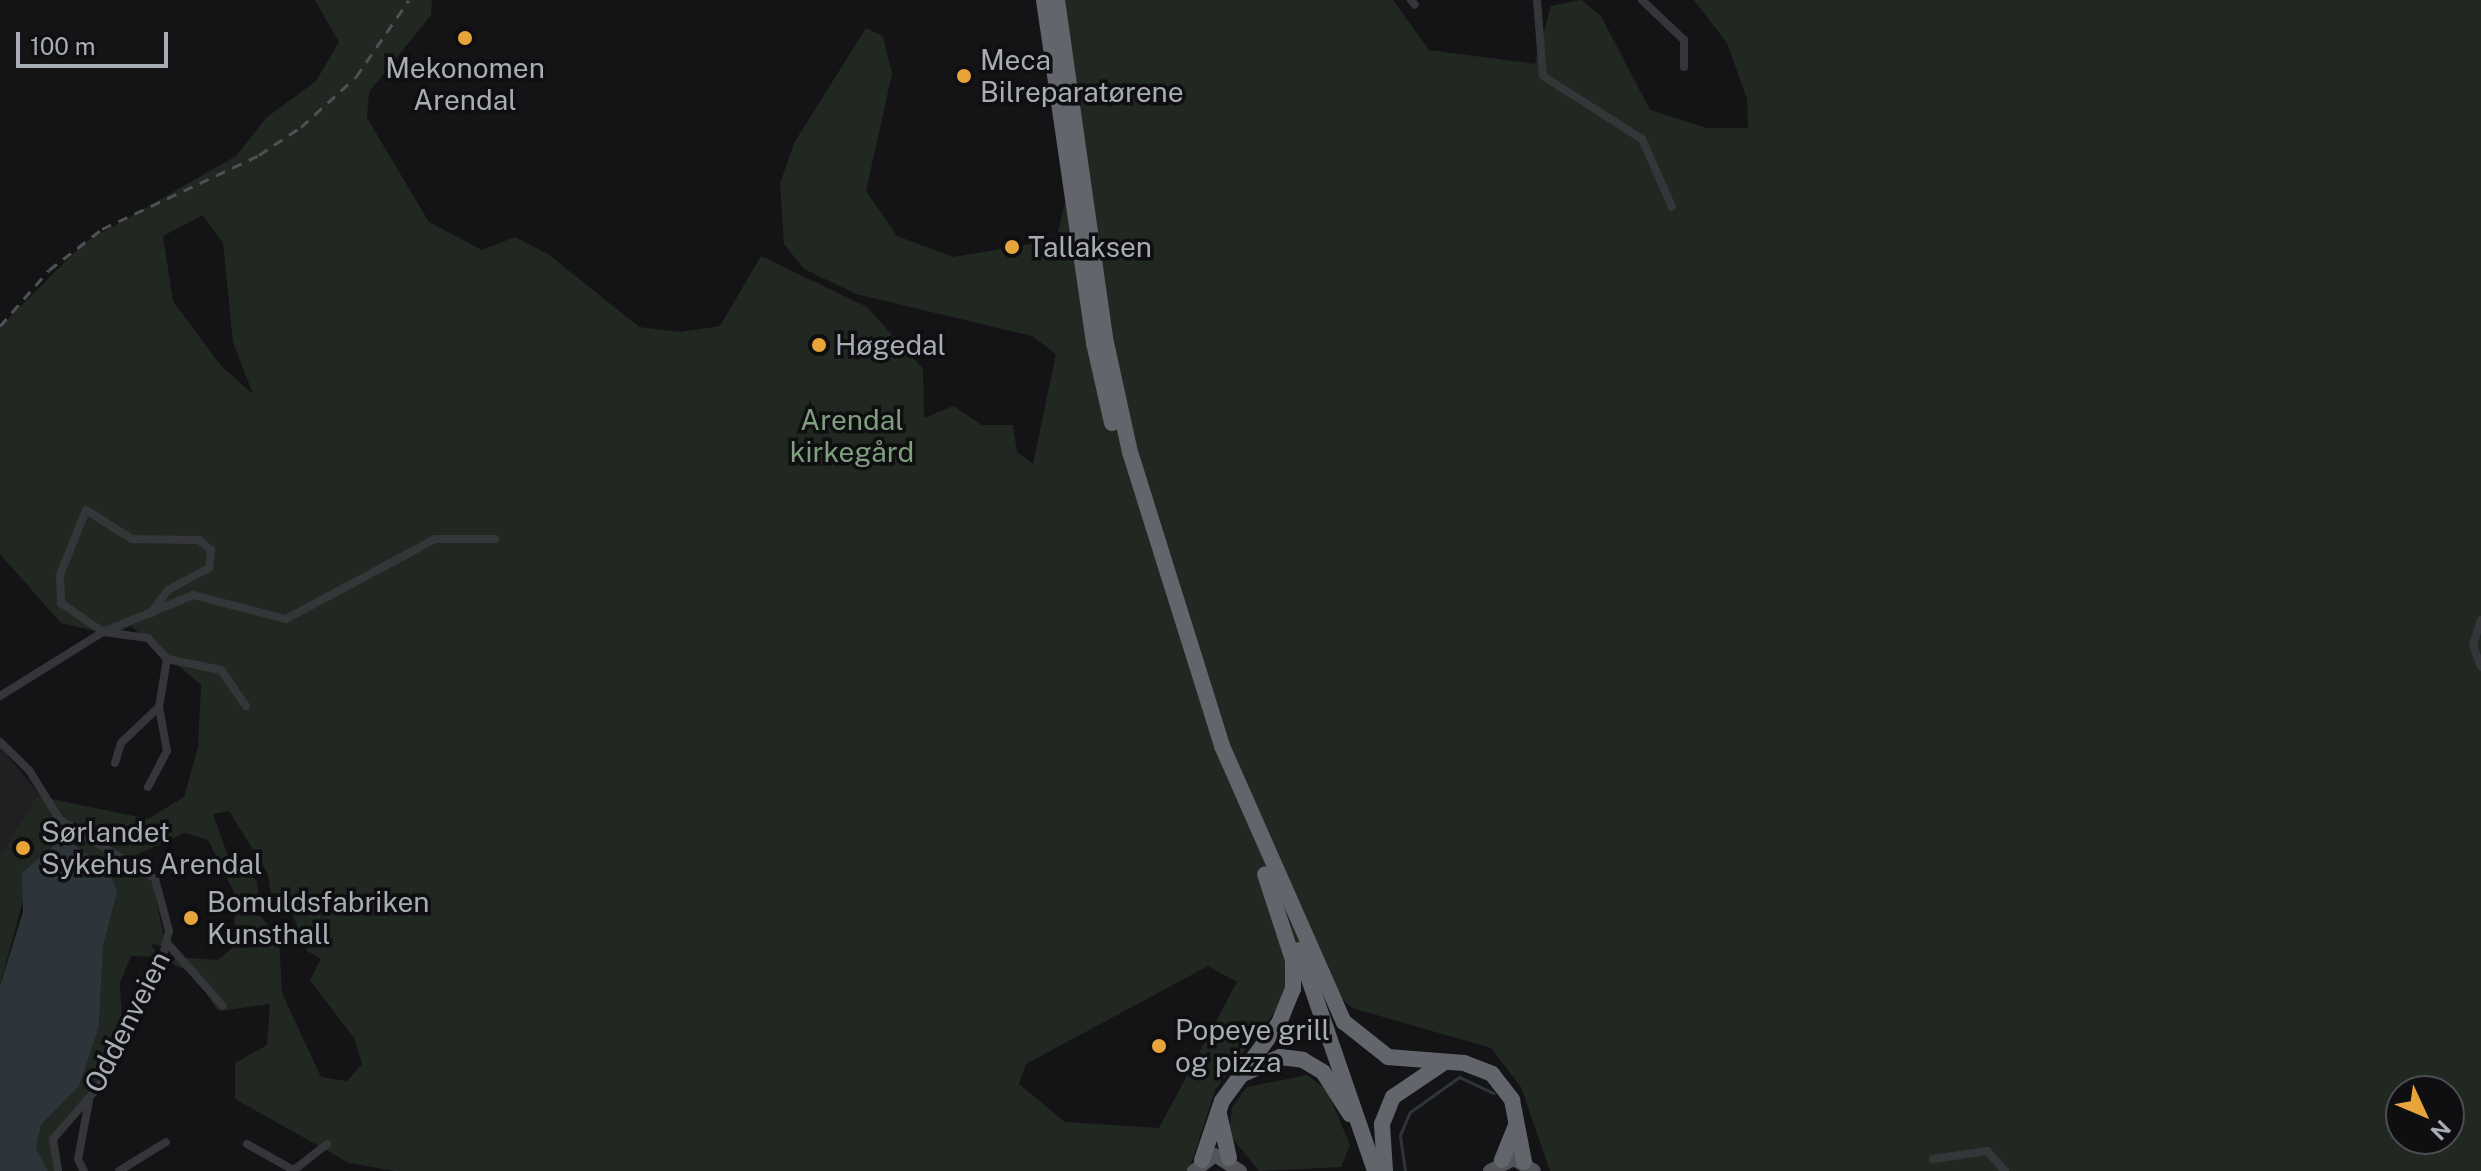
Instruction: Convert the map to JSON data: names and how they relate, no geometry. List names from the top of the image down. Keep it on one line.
{"streets":{"street":["Oddenveien"]},"parks":["Arendal kirkegård"],"places":["Mekonomen Arendal","Meca Bilreparatørene","Tallaksen","Høgedal","Sørlandet Sykehus Arendal","Bomuldsfabriken Kunsthall","Popeye grill og pizza"],"scale_bar":"100 m","north":"bottom right"}
